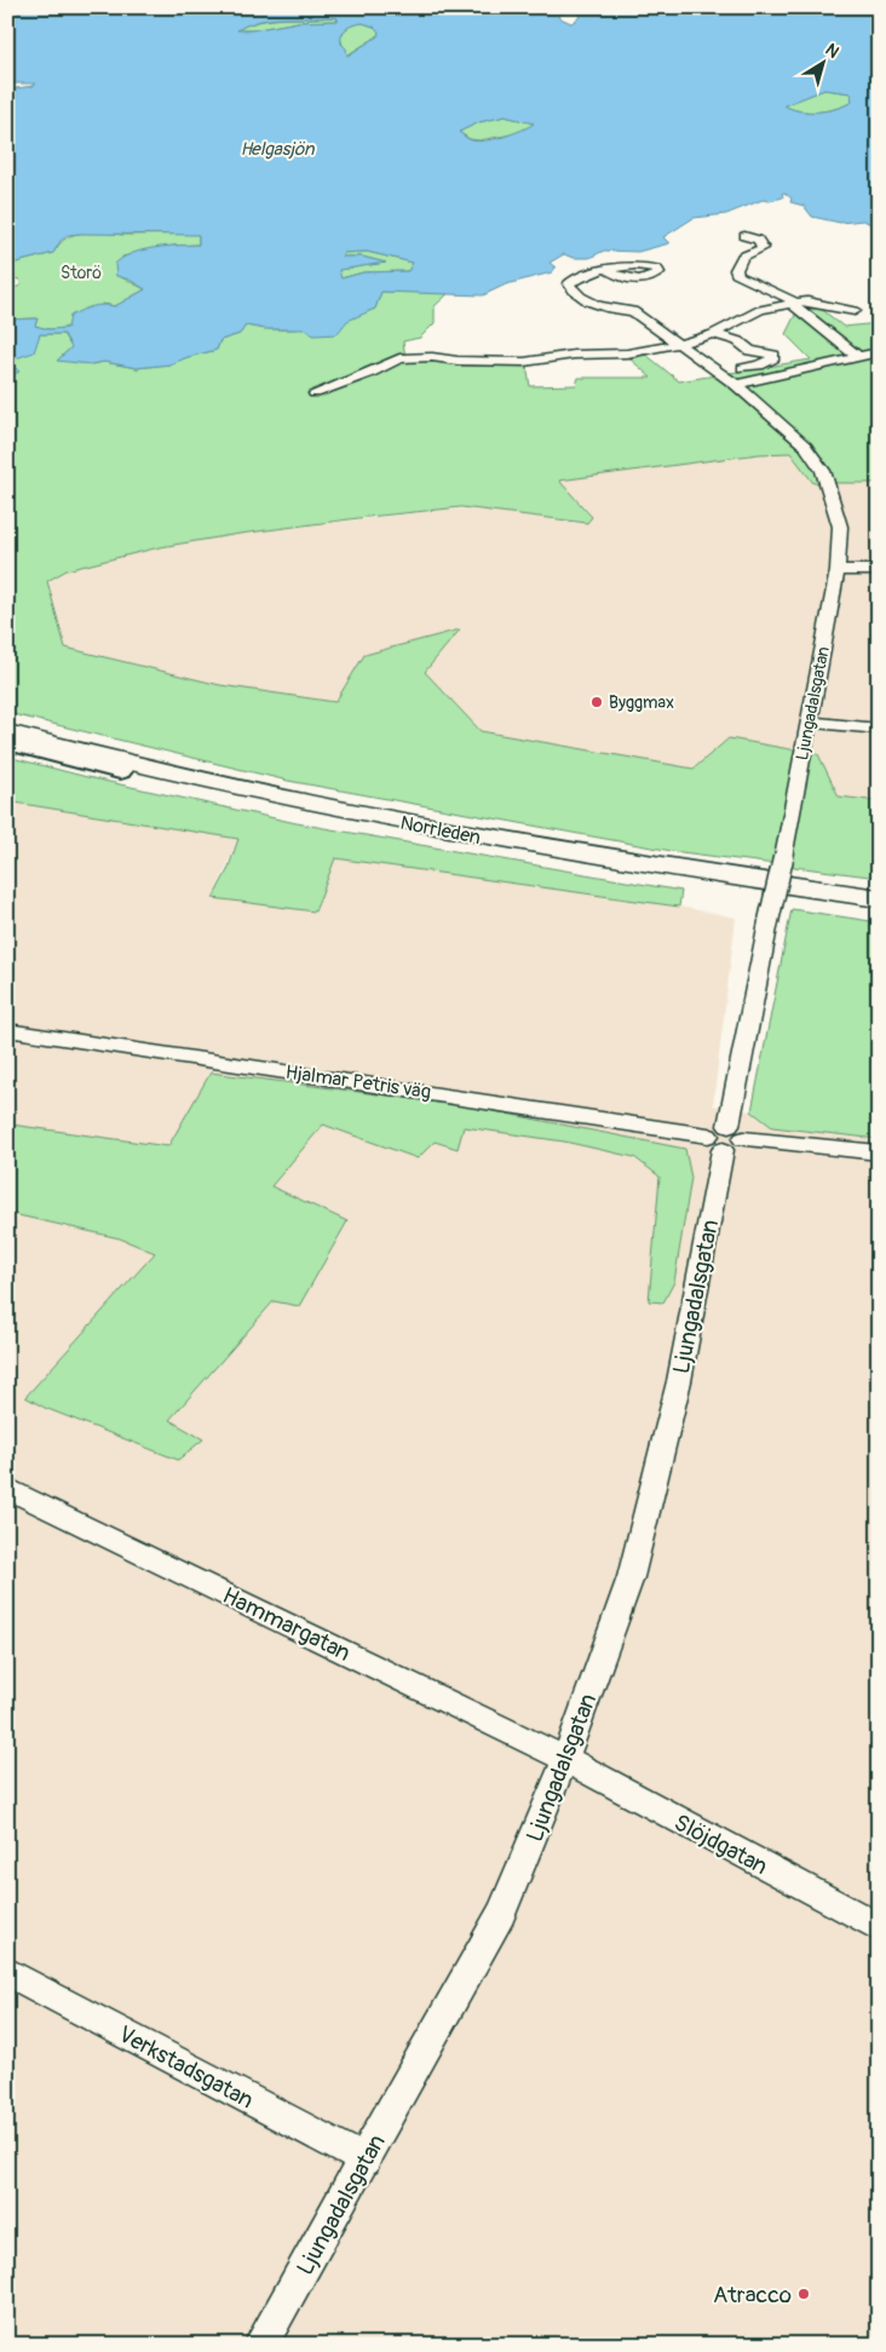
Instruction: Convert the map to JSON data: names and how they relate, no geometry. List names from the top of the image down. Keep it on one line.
{"streets":{"highway":["Norrleden"],"street":["Ljungadalsgatan","Hjalmar Petris väg","Hammargatan","Slöjdgatan","Verkstadsgatan"]},"crossings":[["Ljungadalsgatan","Hjalmar Petris väg"],["Ljungadalsgatan","Hammargatan"],["Ljungadalsgatan","Slöjdgatan"],["Ljungadalsgatan","Verkstadsgatan"],["Hammargatan","Slöjdgatan"]],"water":["Helgasjön"],"parks":["Storö"],"places":["Byggmax","Atracco"],"north":"top right"}
